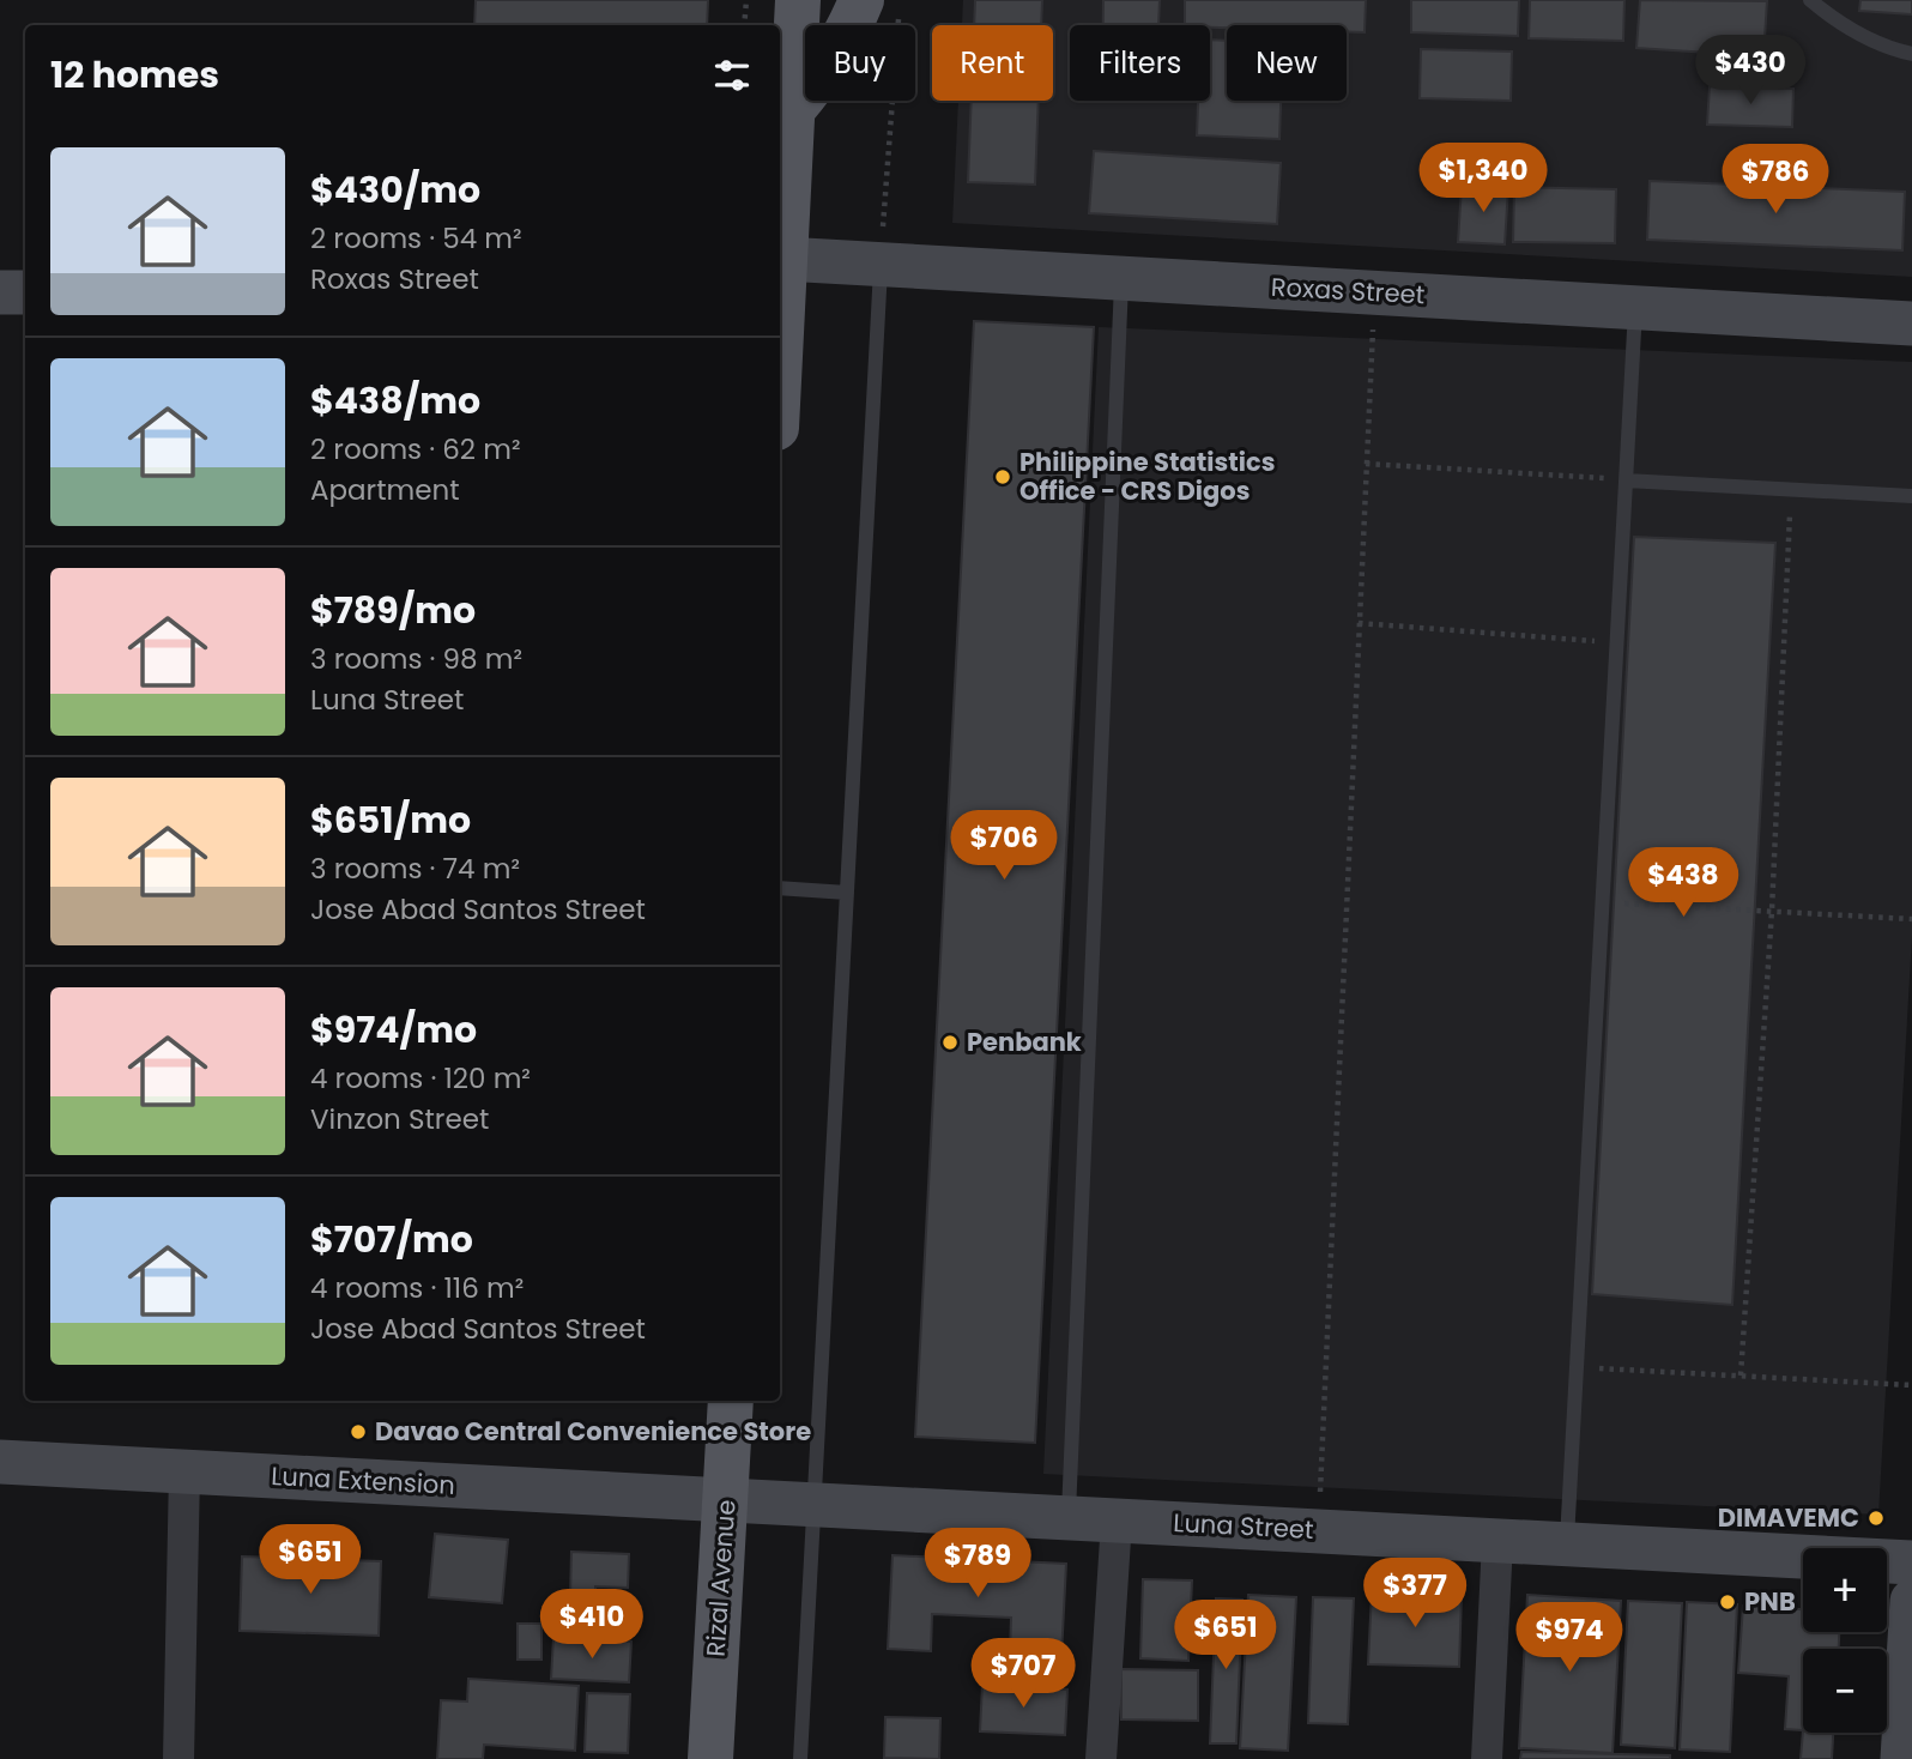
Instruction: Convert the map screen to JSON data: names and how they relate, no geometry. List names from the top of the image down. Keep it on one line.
{"streets":{"main road":["Rizal Avenue"],"street":["Roxas Street","Luna Extension","Luna Street"]},"crossings":[["Luna Extension","Luna Street"],["Luna Extension","Rizal Avenue"],["Luna Street","Rizal Avenue"]],"places":["Philippine Statistics Office - CRS Digos","Penbank","Davao Central Convenience Store","DIMAVEMC","PNB"],"page":{"chip":["Buy","Rent","Filters","New"],"heading":"12 homes","price":["$430","$1,340","$786","$706","$438","$651","$789","$377","$410","$651","$974","$707"],"list":[{"name":"$430/mo","note":"2 rooms · 54 m² · Roxas Street"},{"name":"$438/mo","note":"2 rooms · 62 m² · Apartment"},{"name":"$789/mo","note":"3 rooms · 98 m² · Luna Street"},{"name":"$651/mo","note":"3 rooms · 74 m² · Jose Abad Santos Street"},{"name":"$974/mo","note":"4 rooms · 120 m² · Vinzon Street"},{"name":"$707/mo","note":"4 rooms · 116 m² · Jose Abad Santos Street"}],"map_buttons":["+","−"]}}
